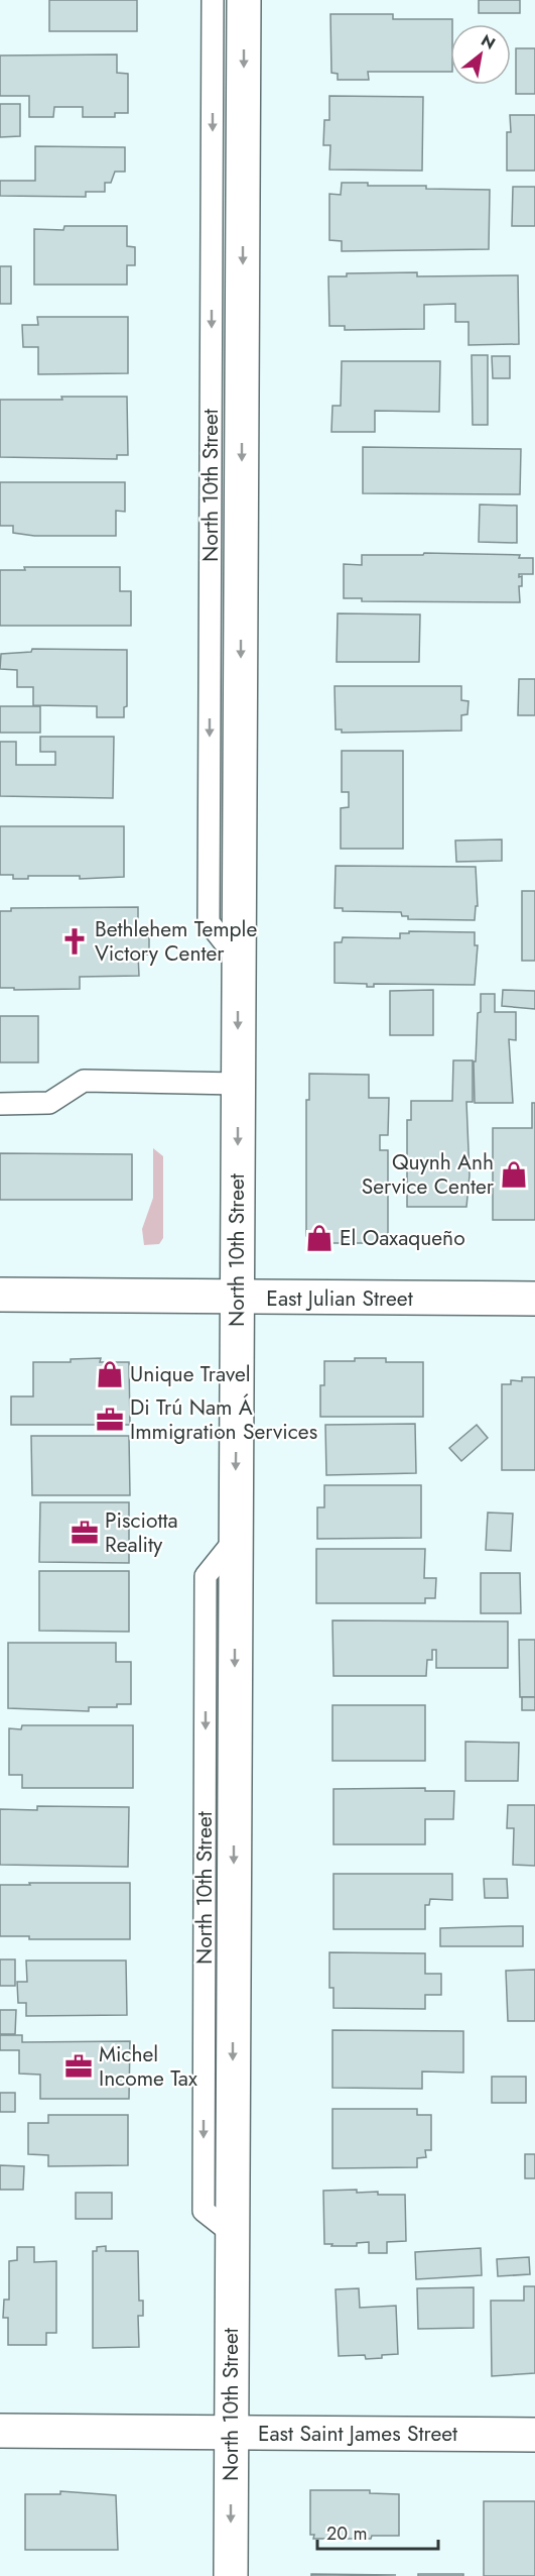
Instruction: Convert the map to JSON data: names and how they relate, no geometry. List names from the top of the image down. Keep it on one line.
{"streets":{"main road":["North 10th Street","East Julian Street","East Saint James Street"]},"crossings":[["North 10th Street","East Julian Street"],["North 10th Street","East Saint James Street"]],"one_way":["North 10th Street"],"places":{"church":["Bethlehem Temple Victory Center"],"shop":["Quynh Anh Service Center","El Oaxaqueño","Unique Travel"],"office":["Di Trú Nam Á Immigration Services","Pisciotta Reality","Michel Income Tax"]},"scale_bar":"20 m","north":"top right"}
